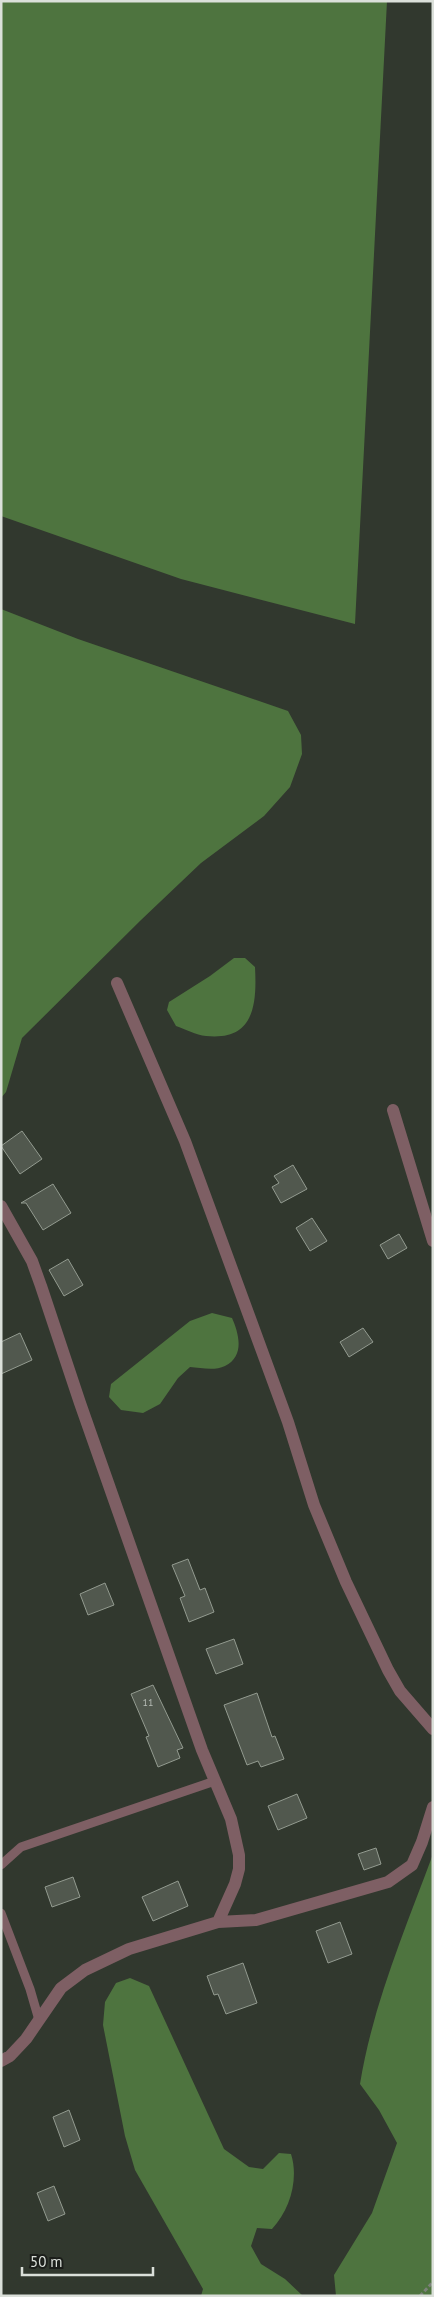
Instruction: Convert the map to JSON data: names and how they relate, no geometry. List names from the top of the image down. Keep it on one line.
{"house_numbers":["11"],"scale_bar":"50 m"}
